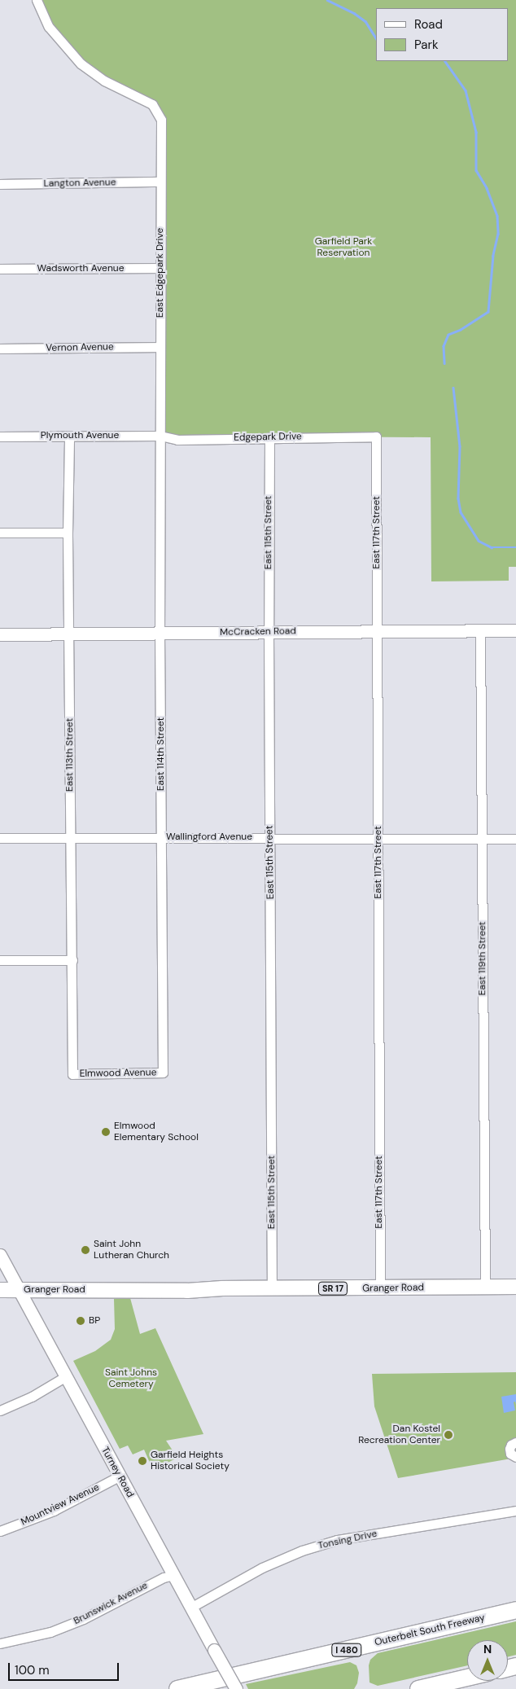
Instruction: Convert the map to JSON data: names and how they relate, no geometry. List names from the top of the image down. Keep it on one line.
{"streets":{"highway":["Outerbelt South Freeway","I 480"],"main road":["SR 17","Granger Road"],"street":["Langton Avenue","Wadsworth Avenue","East Edgepark Drive","Vernon Avenue","Plymouth Avenue","Edgepark Drive","East 115th Street","East 117th Street","McCracken Road","East 114th Street","East 113th Street","Wallingford Avenue","East 119th Street","Elmwood Avenue","Turney Road","Mountview Avenue","Tonsing Drive","Brunswick Avenue"]},"crossings":[["Langton Avenue","East Edgepark Drive"],["Wadsworth Avenue","East Edgepark Drive"],["East Edgepark Drive","Vernon Avenue"],["East Edgepark Drive","Plymouth Avenue"],["East Edgepark Drive","Edgepark Drive"],["East Edgepark Drive","East 114th Street"],["Plymouth Avenue","Edgepark Drive"],["Plymouth Avenue","East 114th Street"],["Plymouth Avenue","East 113th Street"],["Edgepark Drive","East 115th Street"],["Edgepark Drive","East 117th Street"],["Edgepark Drive","East 114th Street"],["East 115th Street","McCracken Road"],["East 115th Street","Wallingford Avenue"],["East 115th Street","Granger Road"],["East 117th Street","McCracken Road"],["East 117th Street","Wallingford Avenue"],["East 117th Street","Granger Road"],["McCracken Road","East 114th Street"],["McCracken Road","East 113th Street"],["McCracken Road","East 119th Street"],["East 114th Street","Wallingford Avenue"],["East 114th Street","Elmwood Avenue"],["East 113th Street","Wallingford Avenue"],["East 113th Street","Elmwood Avenue"],["Wallingford Avenue","East 119th Street"],["East 119th Street","Granger Road"],["Granger Road","Turney Road"],["Turney Road","Mountview Avenue"],["Turney Road","Tonsing Drive"],["Turney Road","Brunswick Avenue"]],"parks":["Garfield Park Reservation","Saint Johns Cemetery"],"places":["Elmwood Elementary School","Saint John Lutheran Church","BP","Dan Kostel Recreation Center","Garfield Heights Historical Society"],"legend":["Road","Park"],"scale_bar":"100 m","north":"top"}
